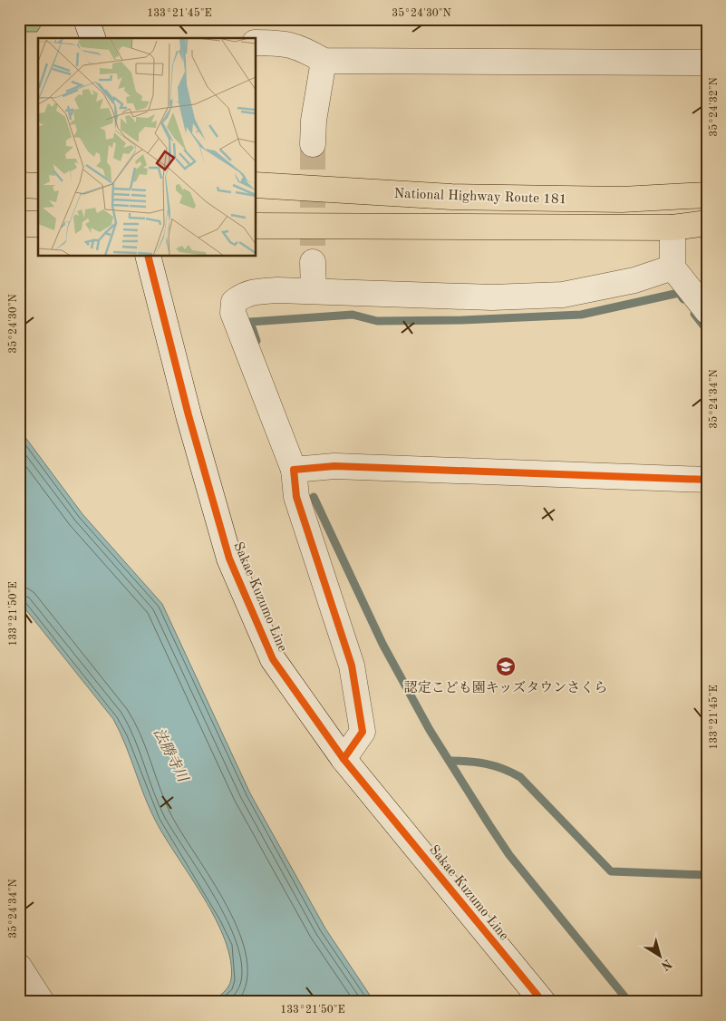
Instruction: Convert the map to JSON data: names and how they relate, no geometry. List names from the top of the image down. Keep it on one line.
{"streets":{"highway":["National Highway Route 181"],"street":["Sakae Kuzumo Line"]},"water":["法勝寺川"],"places":{"school or university":["認定こども園キッズタウンさくら"]},"north":"bottom right","coordinates":["133°21'45\"E","35°24'30\"N","35°24'32\"N","35°24'34\"N","133°21'50\"E"]}
